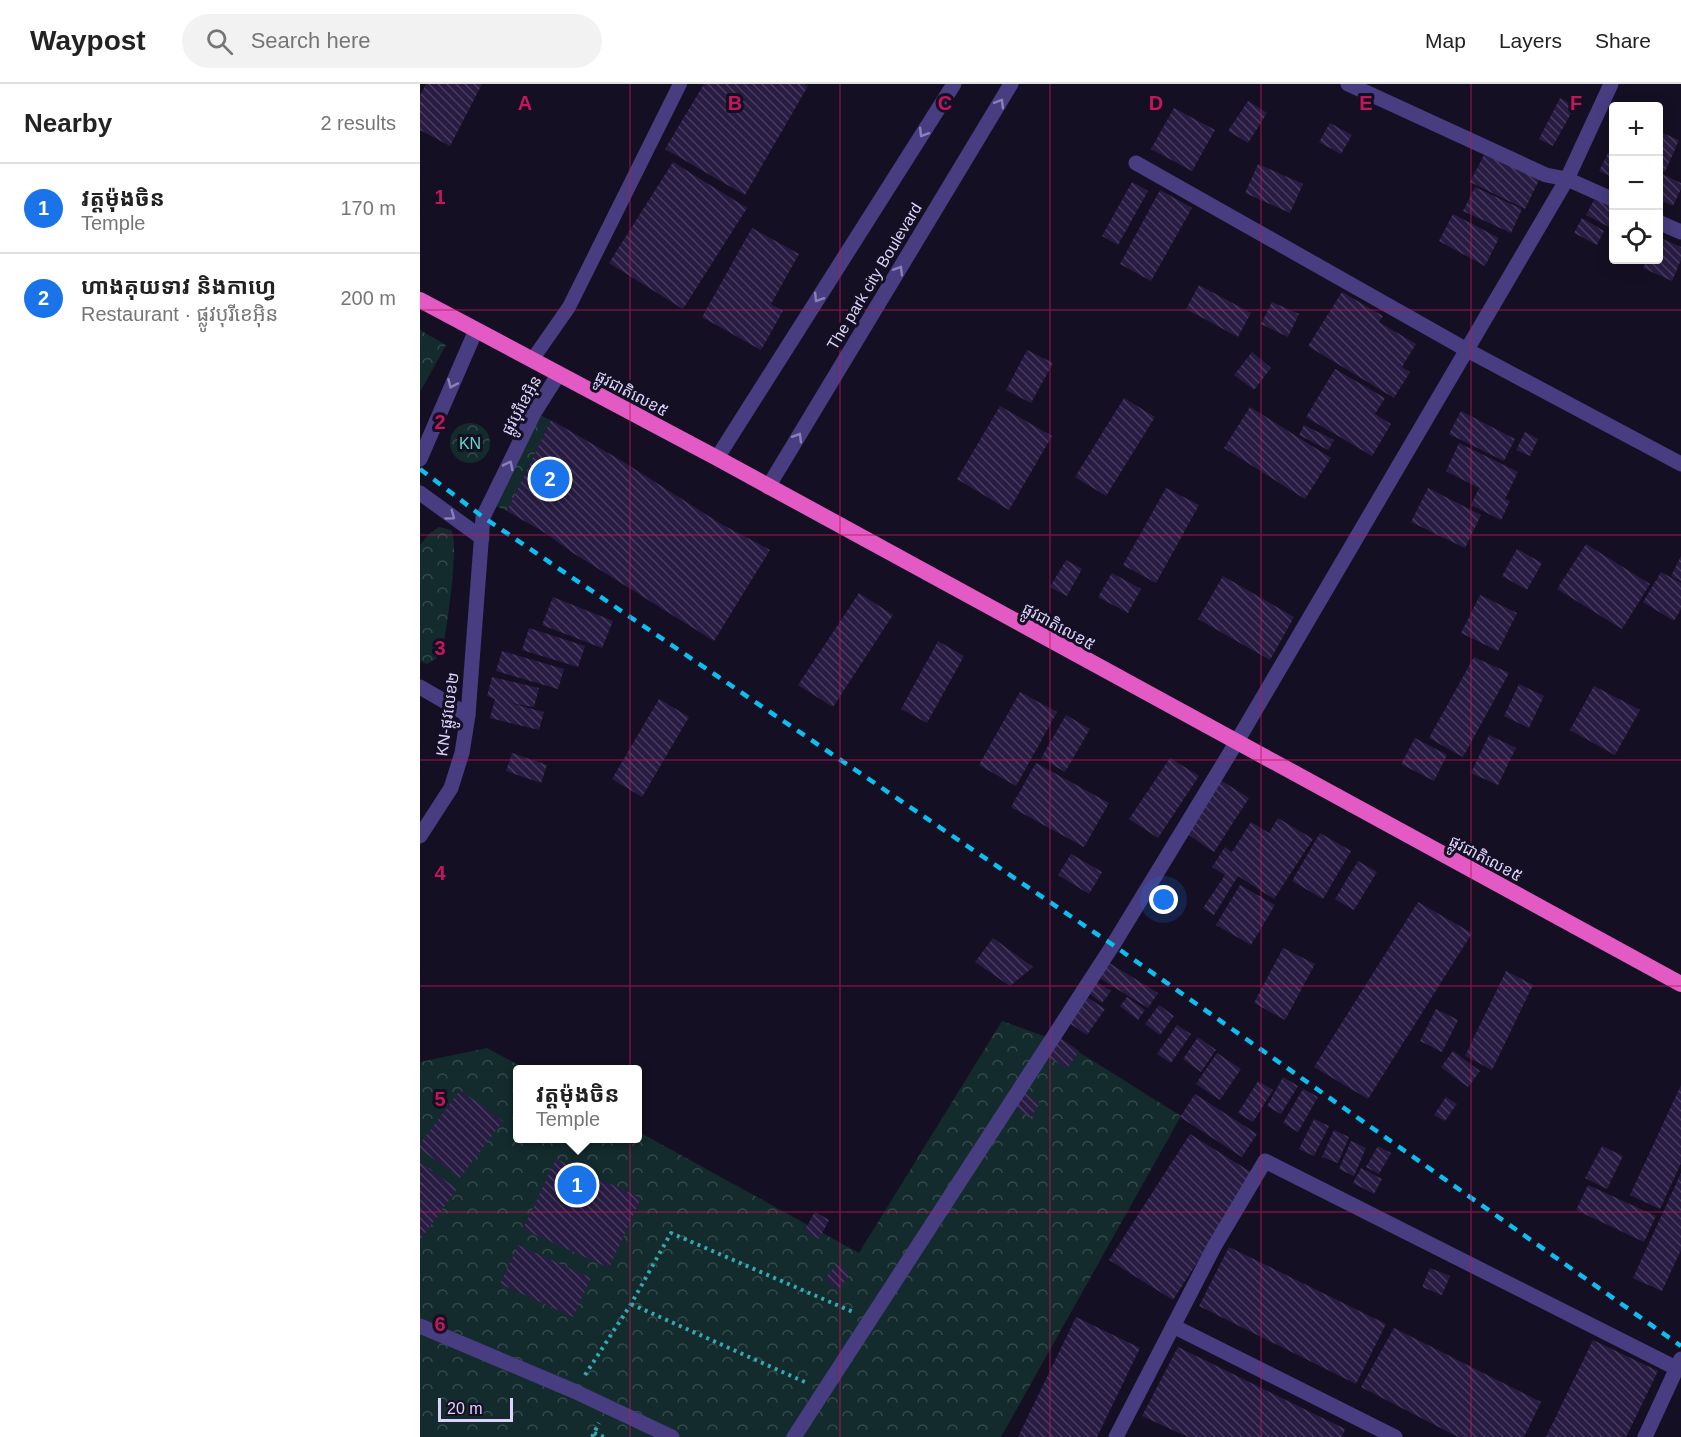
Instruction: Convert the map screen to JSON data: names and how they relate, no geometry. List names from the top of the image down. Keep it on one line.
{"streets":{"highway":["ផ្លូវជាតិលេខ៥"],"street":["The park city Boulevard","ផ្លូវបុរីខេអ៊ិន","KN-ផ្លូវលេខ២"]},"crossings":[["The park city Boulevard","ផ្លូវជាតិលេខ៥"],["ផ្លូវជាតិលេខ៥","ផ្លូវបុរីខេអ៊ិន"],["ផ្លូវបុរីខេអ៊ិន","KN-ផ្លូវលេខ២"]],"parks":["KN"],"scale_bar":"20 m","page":{"header":"Waypost","search":"Search here","nav":["Map","Layers","Share"],"heading":["Nearby","2 results"],"map_buttons":["+","−"],"list":[{"mark":"1","name":"វត្តម៉ុងចិន","note":"Temple","value":"170 m"},{"mark":"2","name":"ហាងគុយទាវ និងកាហ្វេ","note":"Restaurant · ផ្លូវបុរីខេអ៊ិន","value":"200 m"}],"pins":["2","1"],"popup":["វត្តម៉ុងចិន","Temple"],"scale":"20 m"},"grid":{"columns":["A","B","C","D","E","F"],"rows":["1","2","3","4","5","6"]}}
